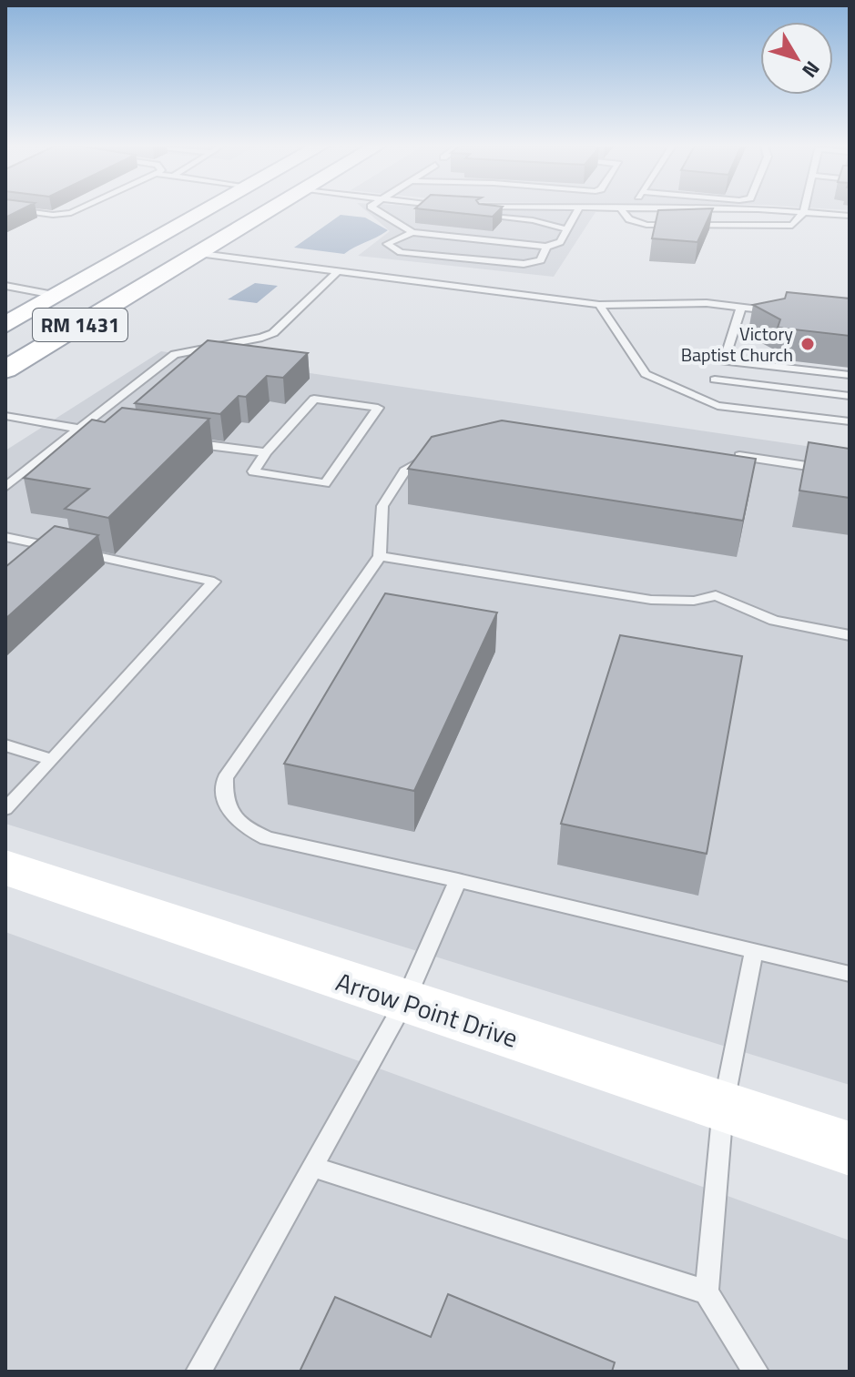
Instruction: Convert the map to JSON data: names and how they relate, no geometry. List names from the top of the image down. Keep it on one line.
{"streets":{"main road":["RM 1431","Arrow Point Drive"]},"places":["Victory Baptist Church"],"north":"bottom right"}
